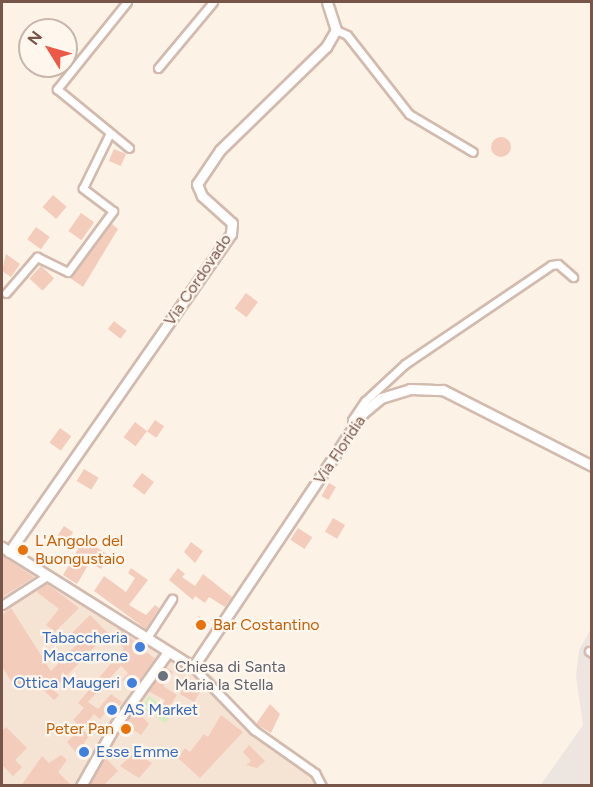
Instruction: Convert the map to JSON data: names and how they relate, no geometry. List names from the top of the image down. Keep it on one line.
{"streets":{"street":["Via Cordovado","Via Floridia"]},"places":["L'Angolo del Buongustaio","Bar Costantino","Tabaccheria Maccarrone","Chiesa di Santa Maria la Stella","Ottica Maugeri","AS Market","Peter Pan","Esse Emme"],"north":"top left"}
